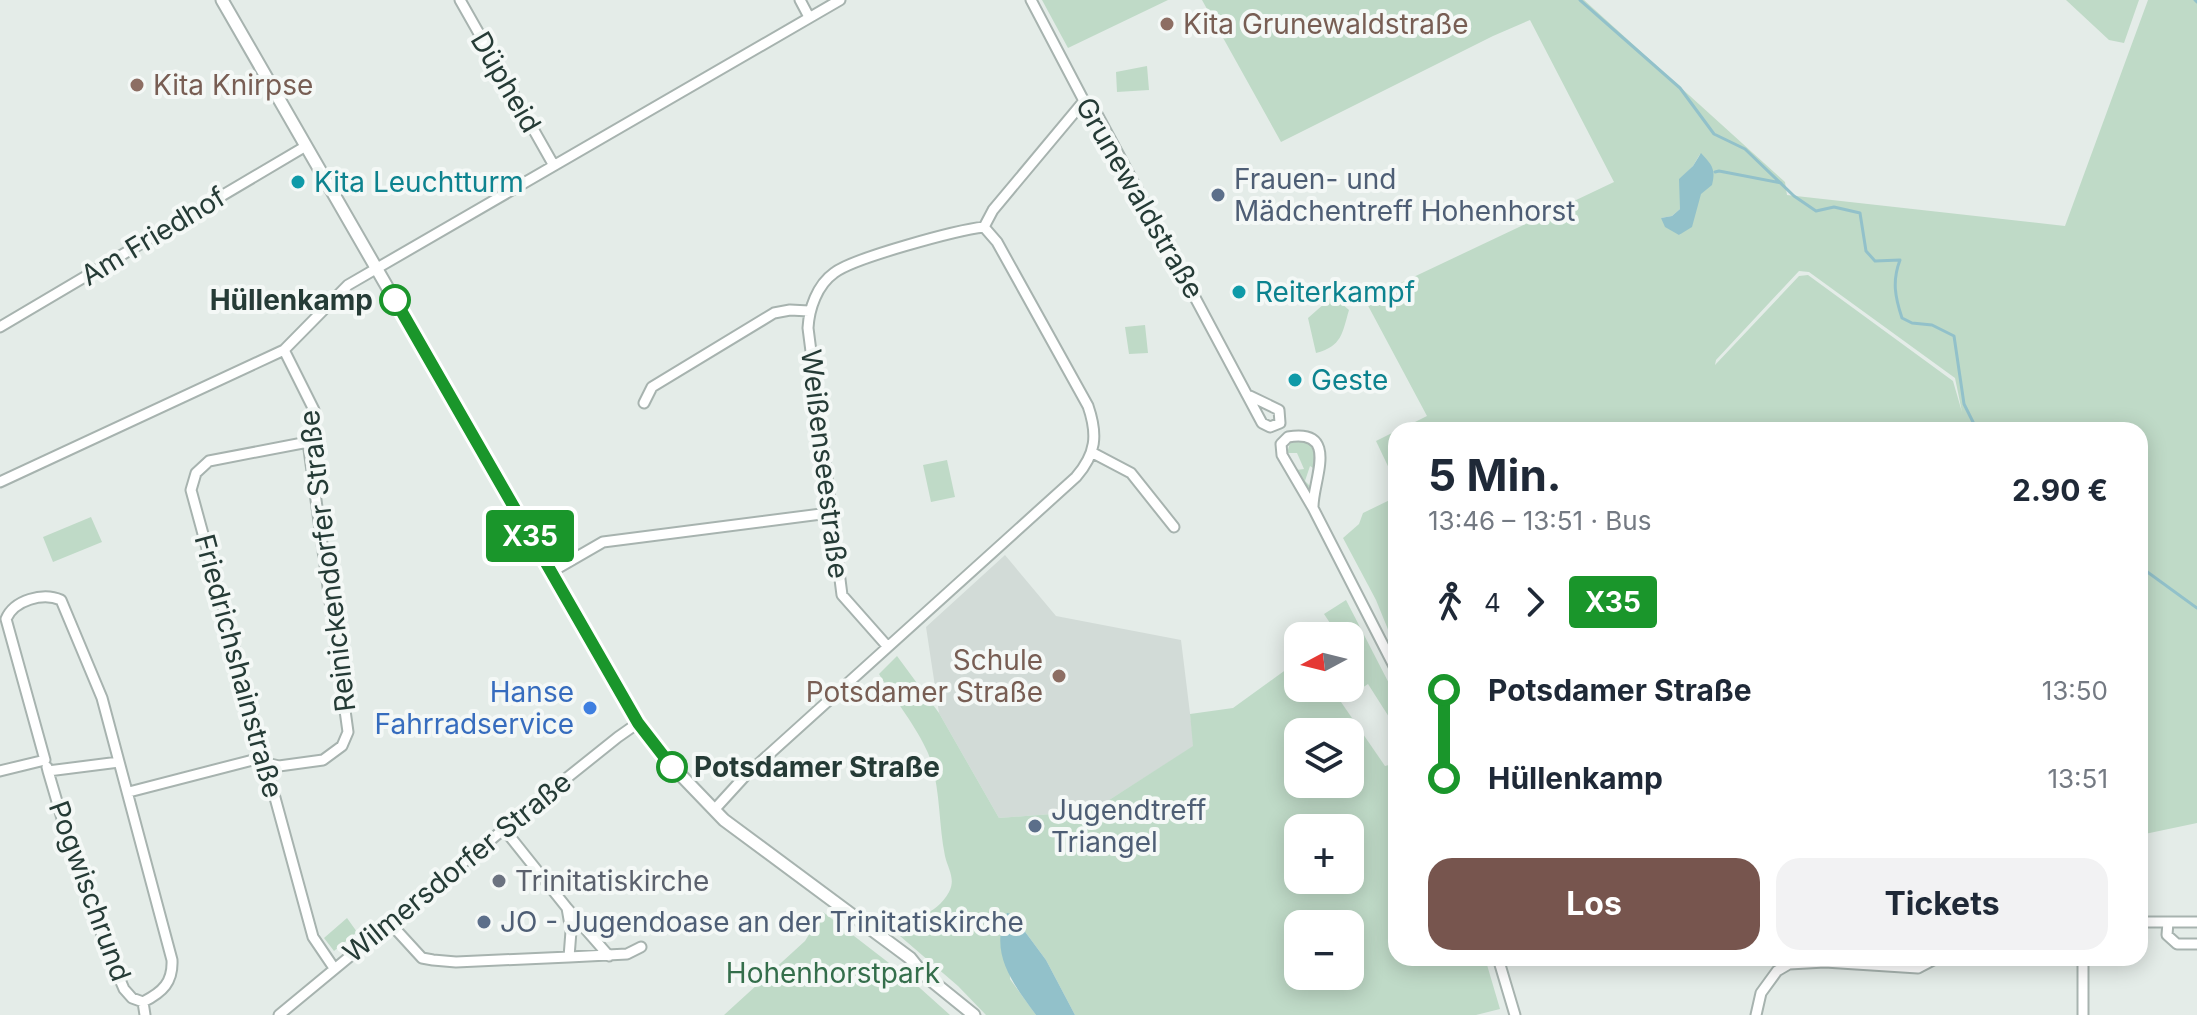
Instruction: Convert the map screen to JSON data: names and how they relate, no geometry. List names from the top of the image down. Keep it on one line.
{"streets":{"street":["Düpheid","Grunewaldstraße","Am Friedhof","Weißenseestraße","Reinickendorfer Straße","Friedrichshainstraße","Wilmersdorfer Straße","Pogwischrund"]},"crossings":[["Reinickendorfer Straße","Friedrichshainstraße"],["Reinickendorfer Straße","Pogwischrund"],["Friedrichshainstraße","Wilmersdorfer Straße"]],"parks":["Hohenhorstpark"],"places":["Kita Grunewaldstraße","Kita Knirpse","Kita Leuchtturm","Frauen- und Mädchentreff Hohenhorst","Reiterkampf","Hüllenkamp","Geste","Schule Potsdamer Straße","Hanse Fahrradservice","Potsdamer Straße","Jugendtreff Triangel","Trinitatiskirche","JO - Jugendoase an der Trinitatiskirche"],"lines":["bus line X35"],"north":"left","page":{"on_map":"X35","heading":["5 Min.","13:46 – 13:51 · Bus","2.90 €"],"legs":["4","X35"],"map_buttons":["+","−"],"list":[{"name":"Potsdamer Straße","value":"13:50"},{"name":"Hüllenkamp","value":"13:51"}],"buttons":["Los","Tickets"]}}
